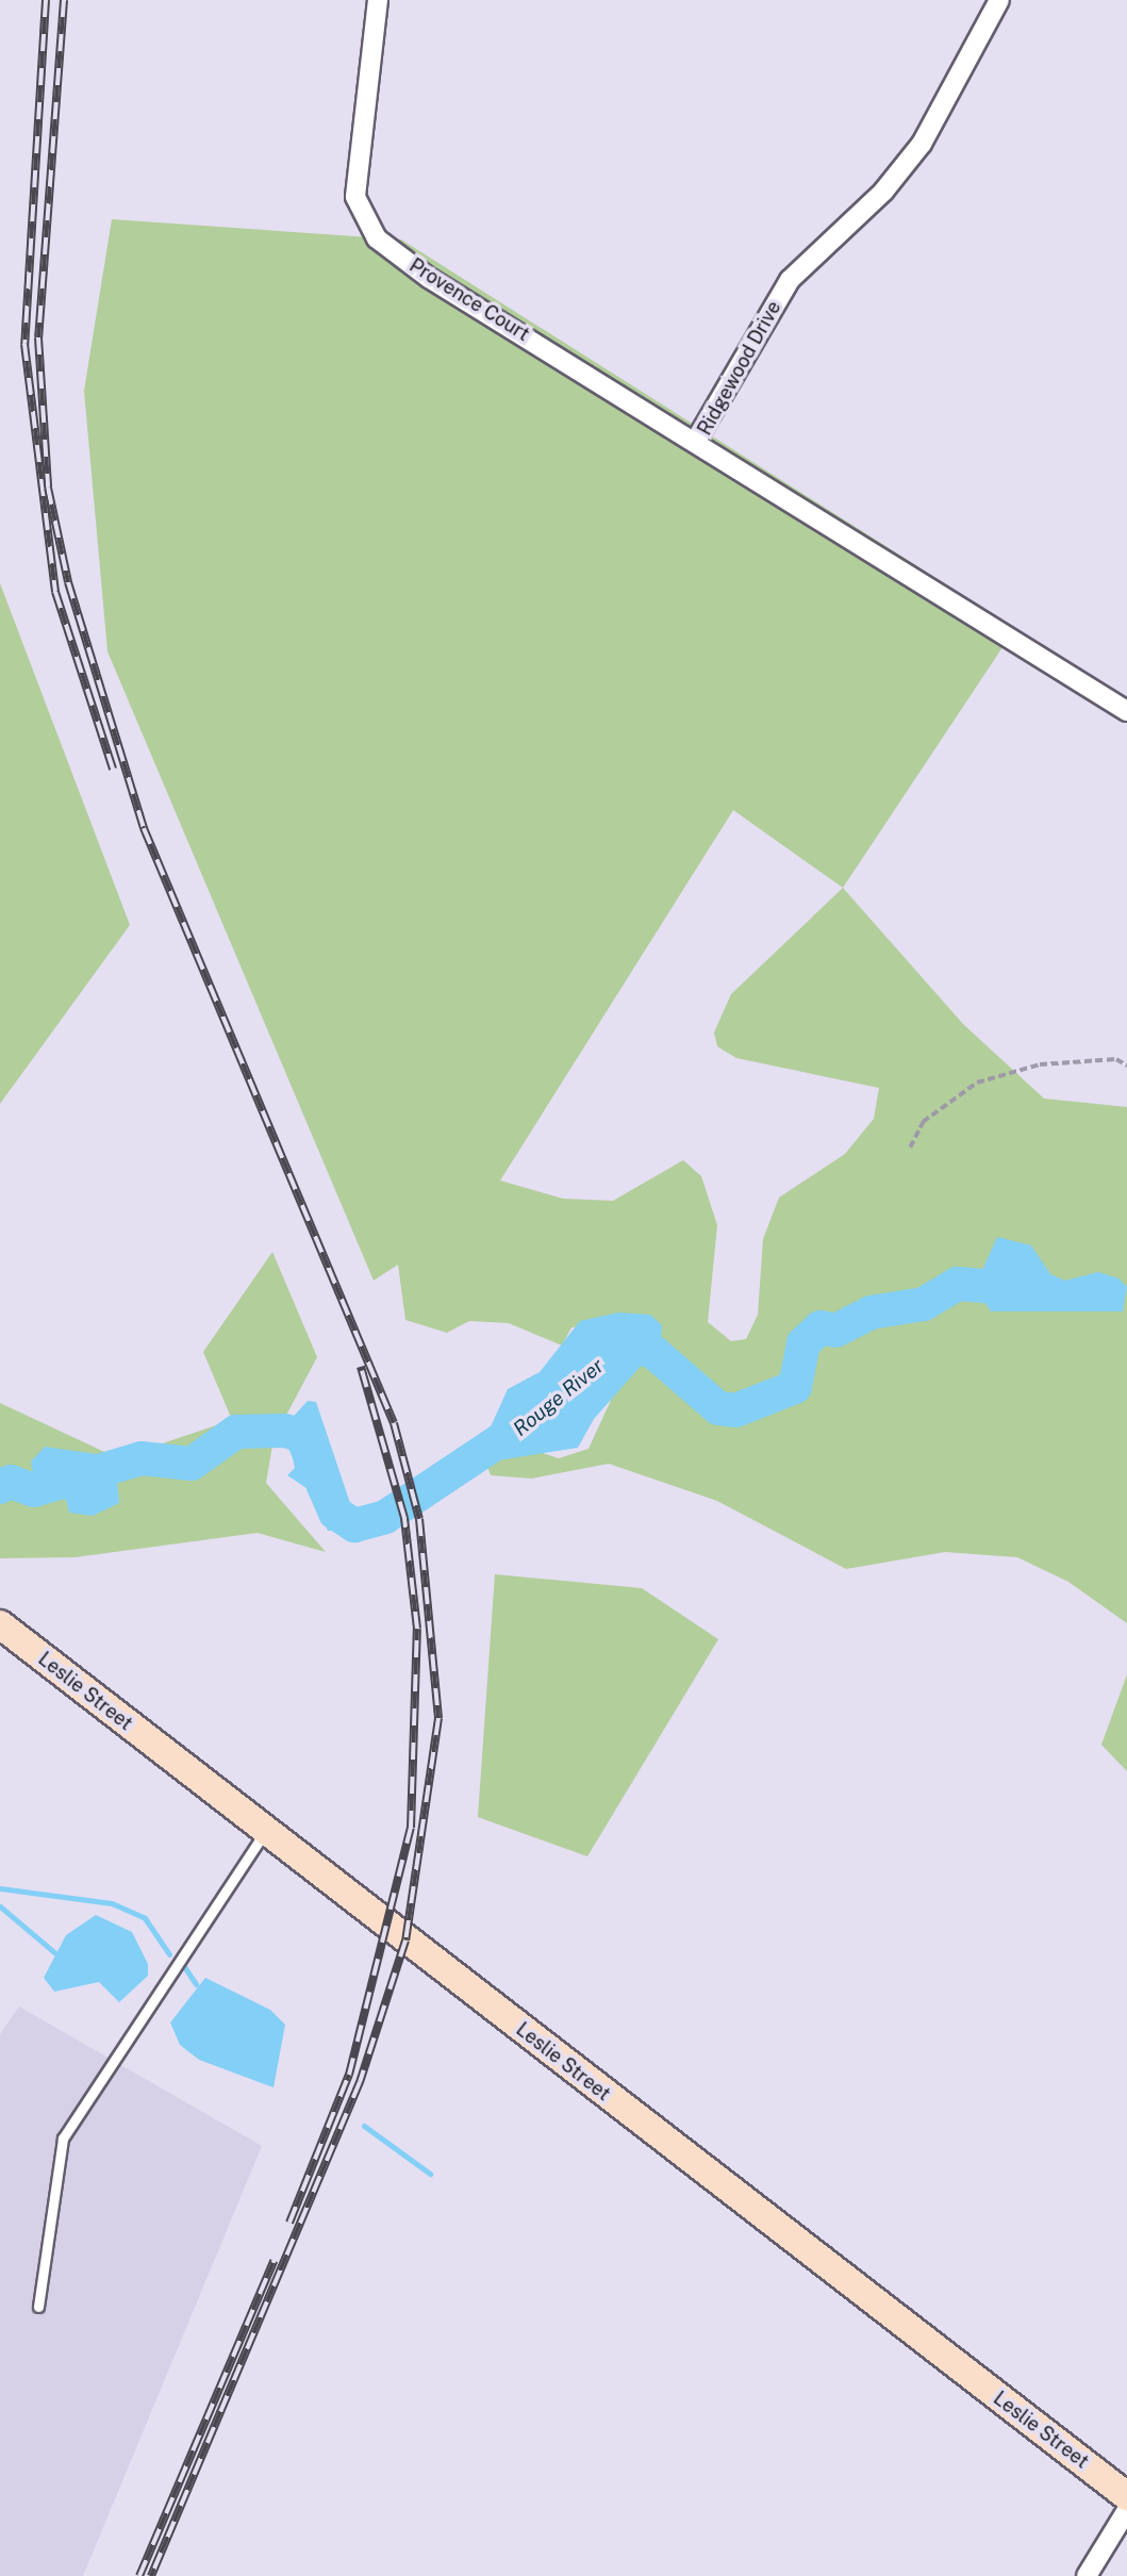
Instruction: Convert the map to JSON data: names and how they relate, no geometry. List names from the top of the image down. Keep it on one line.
{"streets":{"street":["Provence Court","Ridgewood Drive","Leslie Street"]},"crossings":[["Provence Court","Ridgewood Drive"]],"water":["Rouge River"]}
